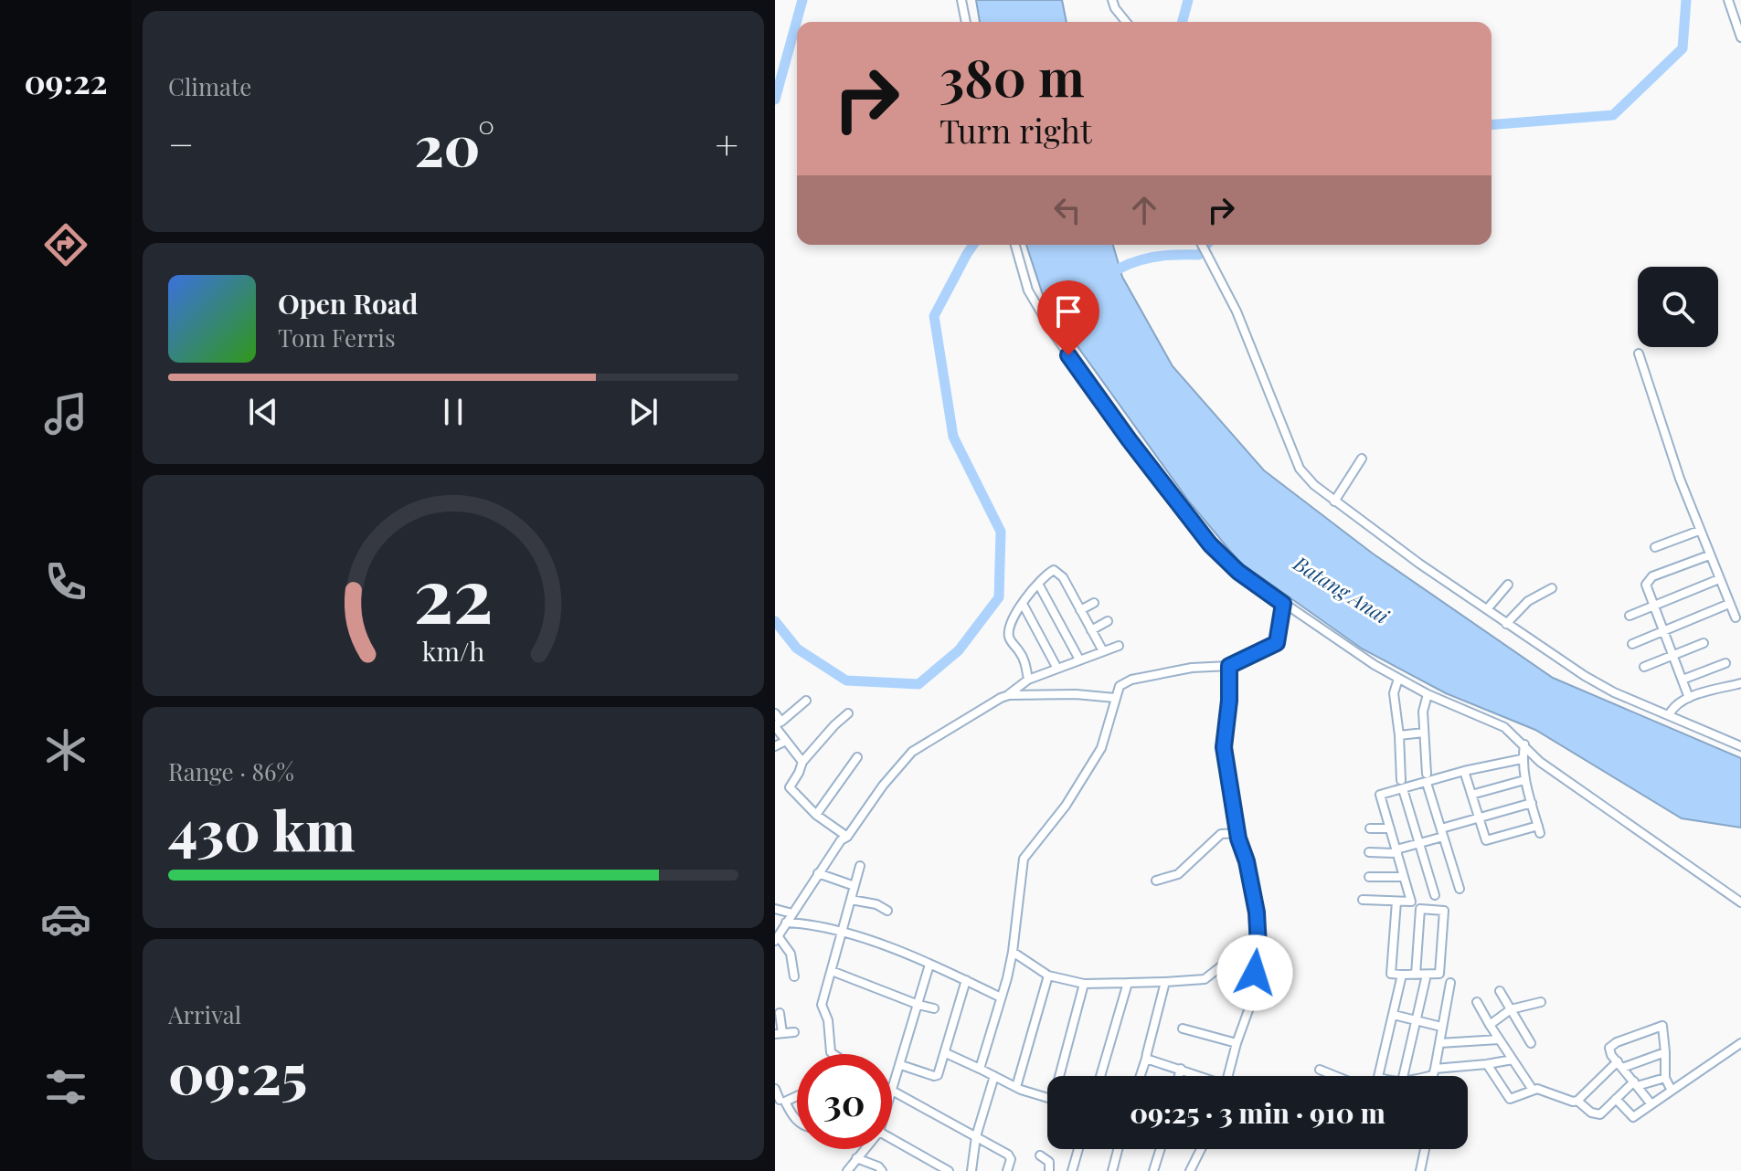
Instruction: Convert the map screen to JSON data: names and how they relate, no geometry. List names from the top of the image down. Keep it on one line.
{"water":["Batang Anai"],"page":{"tabs":"09:22","tile":["Climate",["Range · 86%","430 km"],["Arrival","09:25"]],"turn":["380 m","Turn right"],"heat":["−","20°","+"],"song":["Open Road","Tom Ferris"],"limit":"30","trip":"09:25 · 3 min · 910 m","gauge":["22","km/h"]}}
